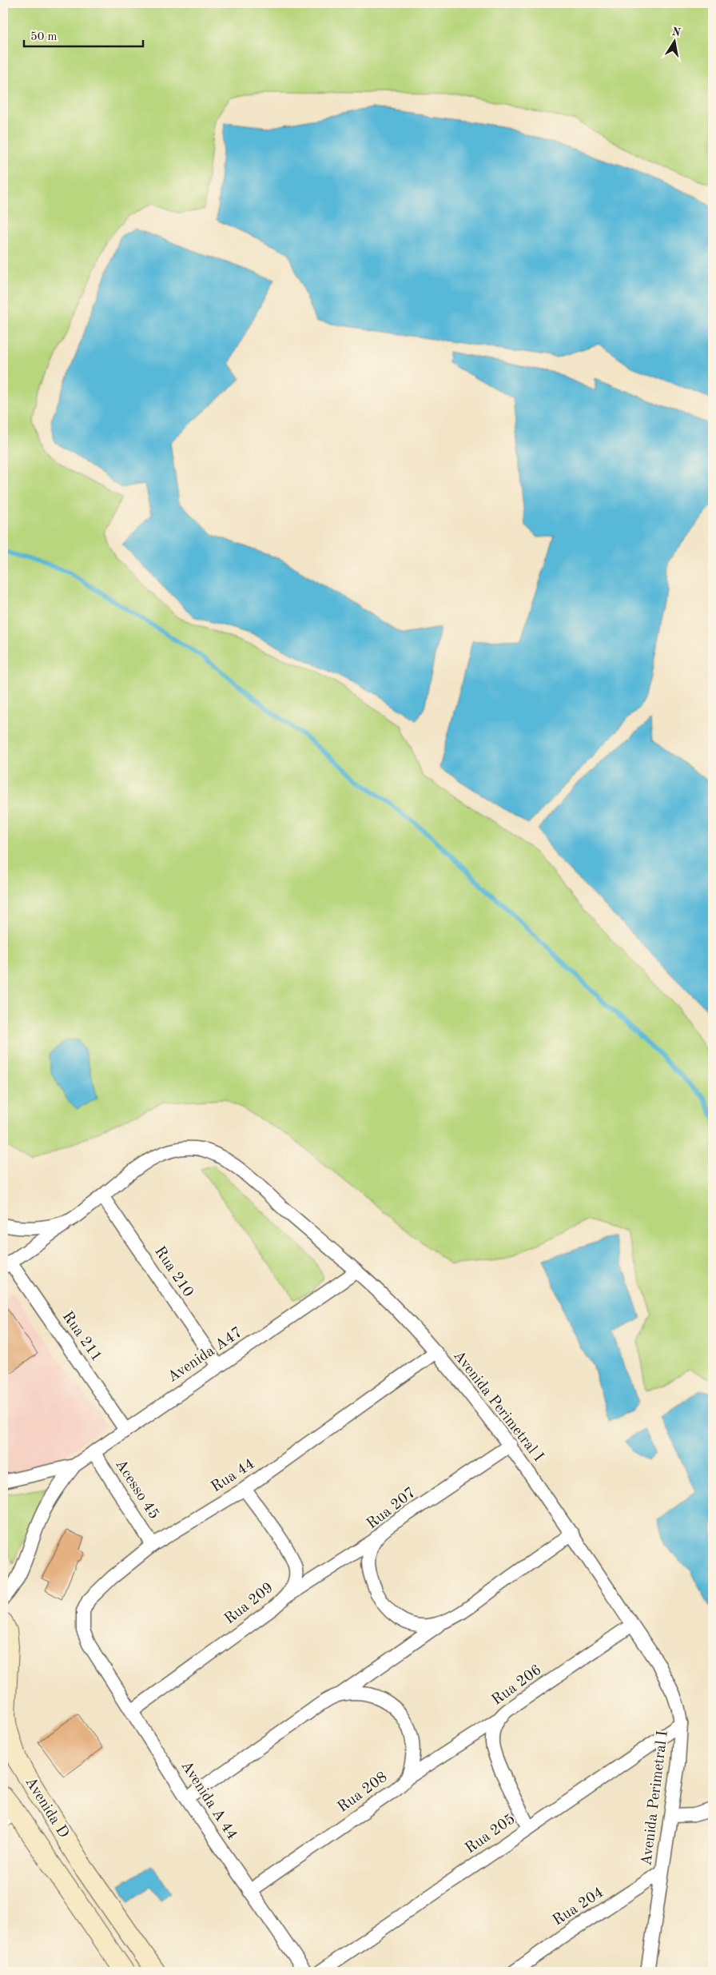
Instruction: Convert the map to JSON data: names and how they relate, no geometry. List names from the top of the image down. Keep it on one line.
{"streets":{"street":["Rua 210","Rua 211","Avenida A47","Avenida Perimetral I","Rua 44","Acesso 45","Rua 207","Rua 209","Rua 206","Rua 208","Avenida A 44","Avenida D","Rua 205","Rua 204"]},"crossings":[["Rua 210","Avenida A47"],["Rua 210","Avenida Perimetral I"],["Rua 211","Avenida A47"],["Avenida A47","Avenida Perimetral I"],["Avenida A47","Acesso 45"],["Avenida Perimetral I","Rua 44"],["Avenida Perimetral I","Rua 207"],["Avenida Perimetral I","Rua 206"],["Avenida Perimetral I","Rua 205"],["Avenida Perimetral I","Rua 204"],["Rua 44","Acesso 45"],["Rua 44","Rua 209"],["Rua 44","Avenida A 44"],["Rua 209","Avenida A 44"],["Rua 206","Rua 205"],["Rua 208","Avenida A 44"]],"scale_bar":"50 m","north":"top"}
